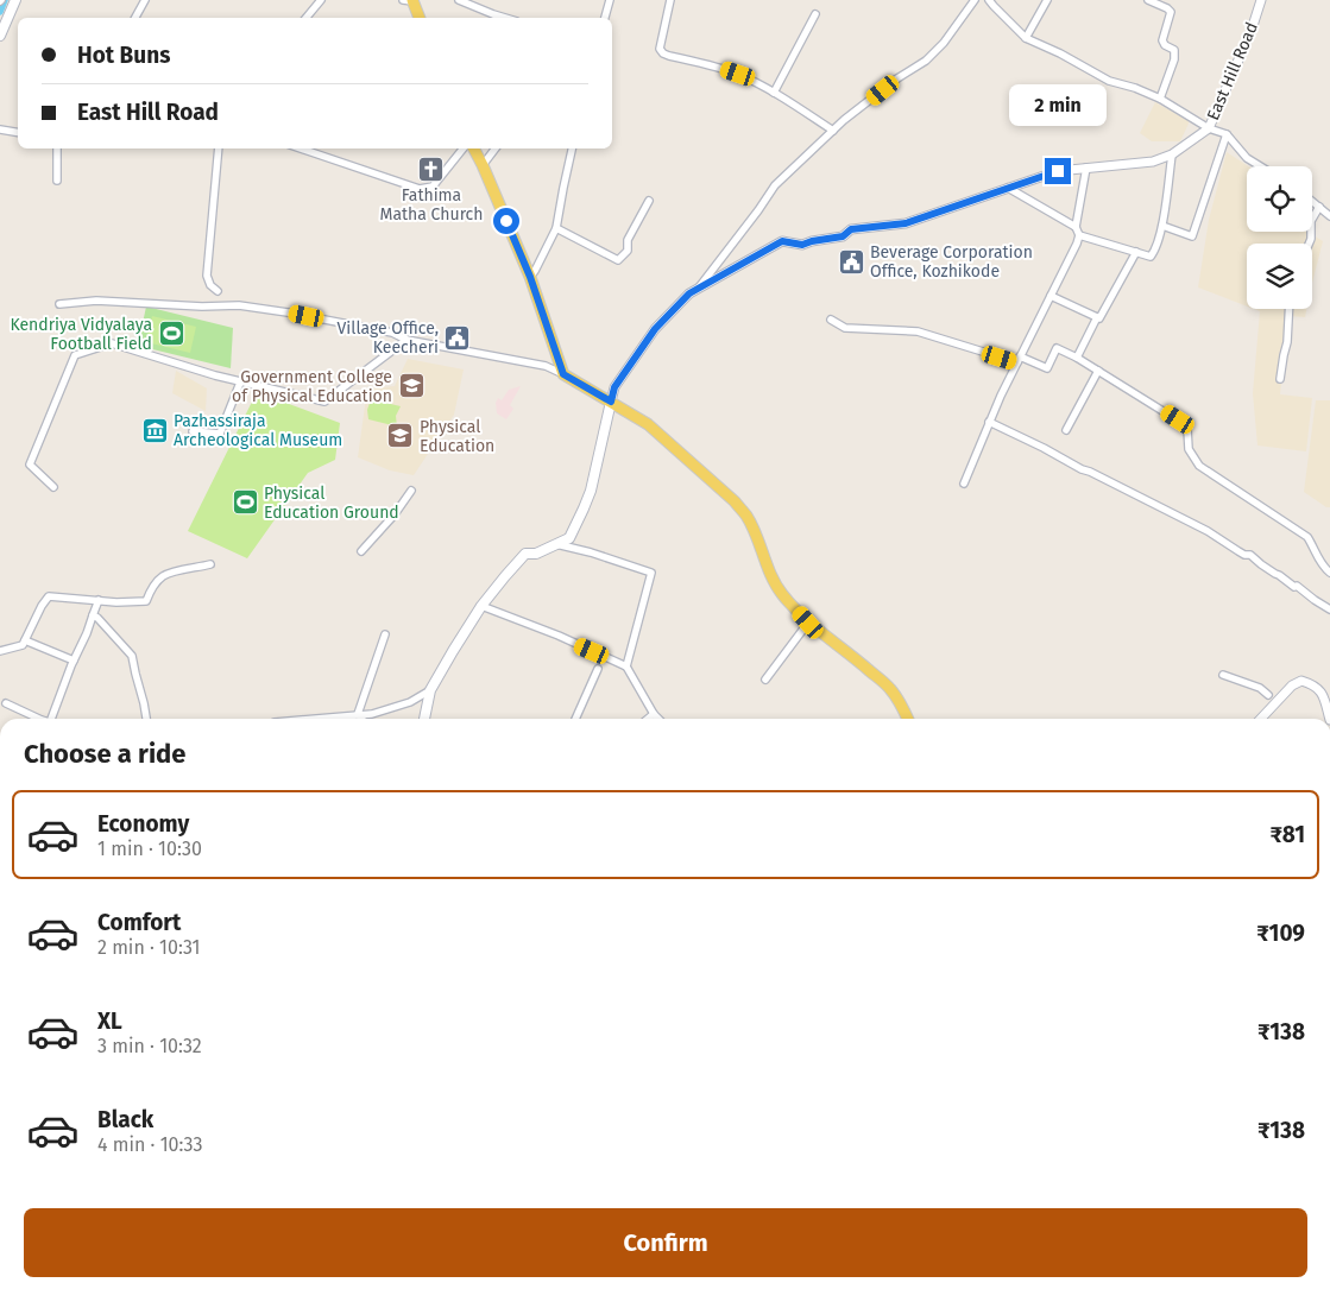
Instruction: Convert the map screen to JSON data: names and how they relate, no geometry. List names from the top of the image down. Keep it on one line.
{"streets":{"street":["East Hill Road"]},"places":{"church":["Fathima Matha Church"],"public building":["Beverage Corporation Office, Kozhikode","Village Office, Keecheri"],"sports":["Kendriya Vidyalaya Football Field","Physical Education Ground"],"school or university":["Government College of Physical Education","Physical Education"],"museum":["Pazhassiraja Archeological Museum"]},"page":{"banner":["Hot Buns","East Hill Road"],"bubble":"2 min","heading":"Choose a ride","list":[{"name":"Economy","note":"1 min · 10:30","value":"₹81"},{"name":"Comfort","note":"2 min · 10:31","value":"₹109"},{"name":"XL","note":"3 min · 10:32","value":"₹138"},{"name":"Black","note":"4 min · 10:33","value":"₹138"}],"buttons":"Confirm"}}
